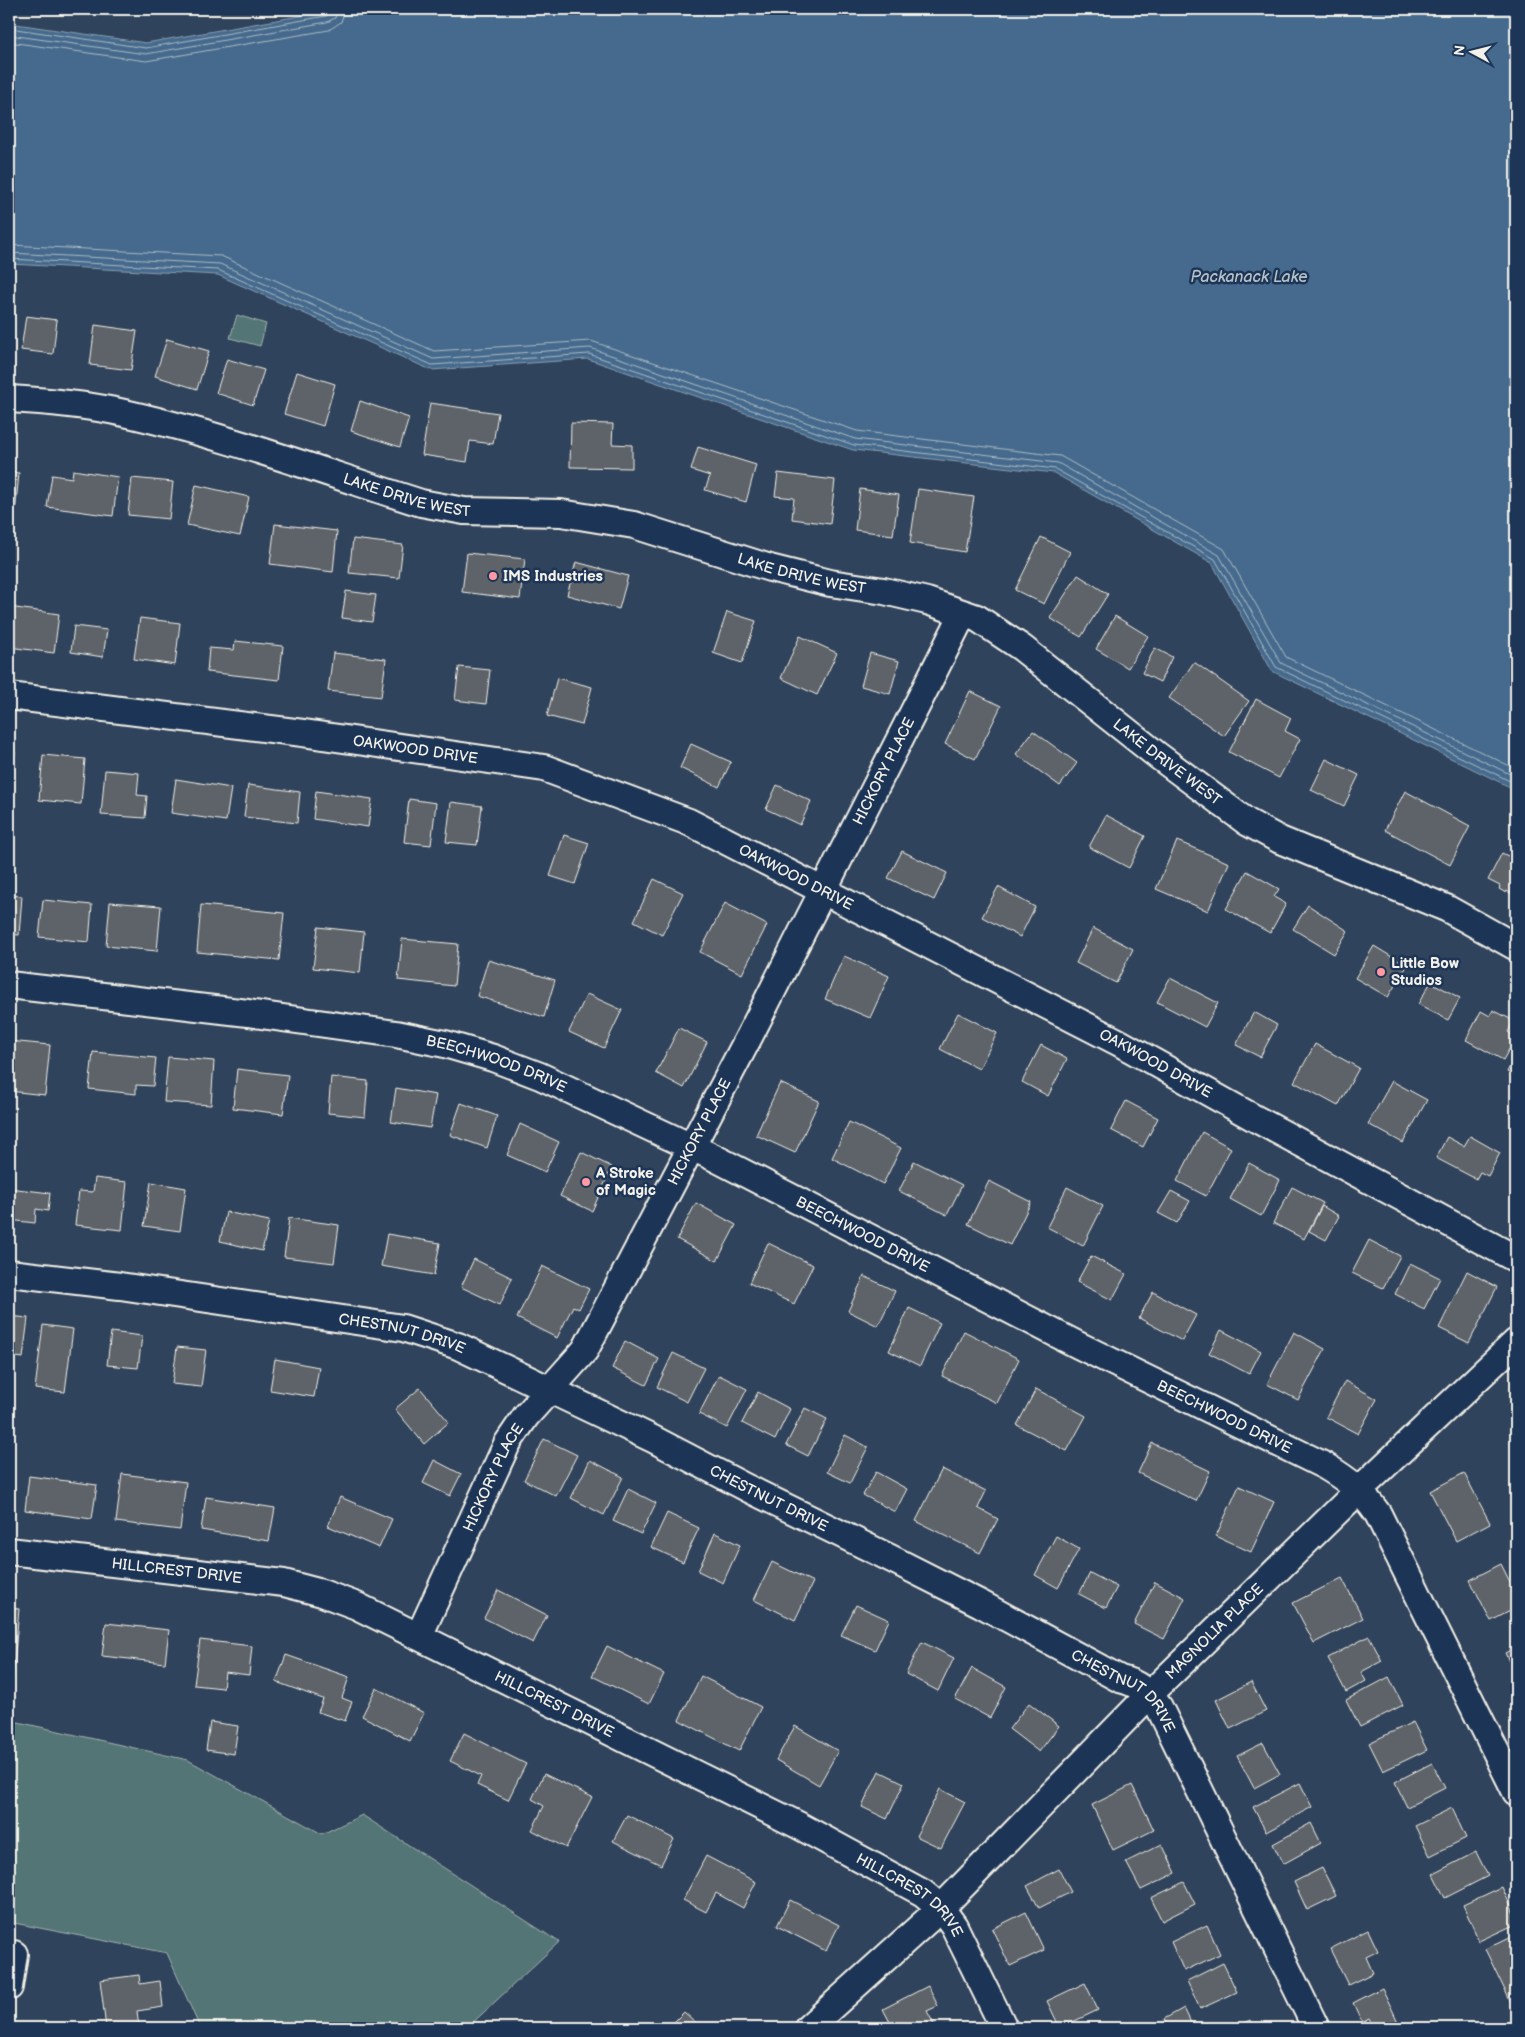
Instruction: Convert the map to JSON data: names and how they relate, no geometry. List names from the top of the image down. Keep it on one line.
{"streets":{"street":["LAKE DRIVE WEST","OAKWOOD DRIVE","HICKORY PLACE","BEECHWOOD DRIVE","CHESTNUT DRIVE","HILLCREST DRIVE","MAGNOLIA PLACE"]},"crossings":[["LAKE DRIVE WEST","HICKORY PLACE"],["OAKWOOD DRIVE","HICKORY PLACE"],["HICKORY PLACE","BEECHWOOD DRIVE"],["HICKORY PLACE","CHESTNUT DRIVE"],["HICKORY PLACE","HILLCREST DRIVE"],["BEECHWOOD DRIVE","MAGNOLIA PLACE"],["CHESTNUT DRIVE","MAGNOLIA PLACE"],["HILLCREST DRIVE","MAGNOLIA PLACE"]],"water":["Packanack Lake"],"places":["IMS Industries","Little Bow Studios","A Stroke of Magic"],"north":"left"}
